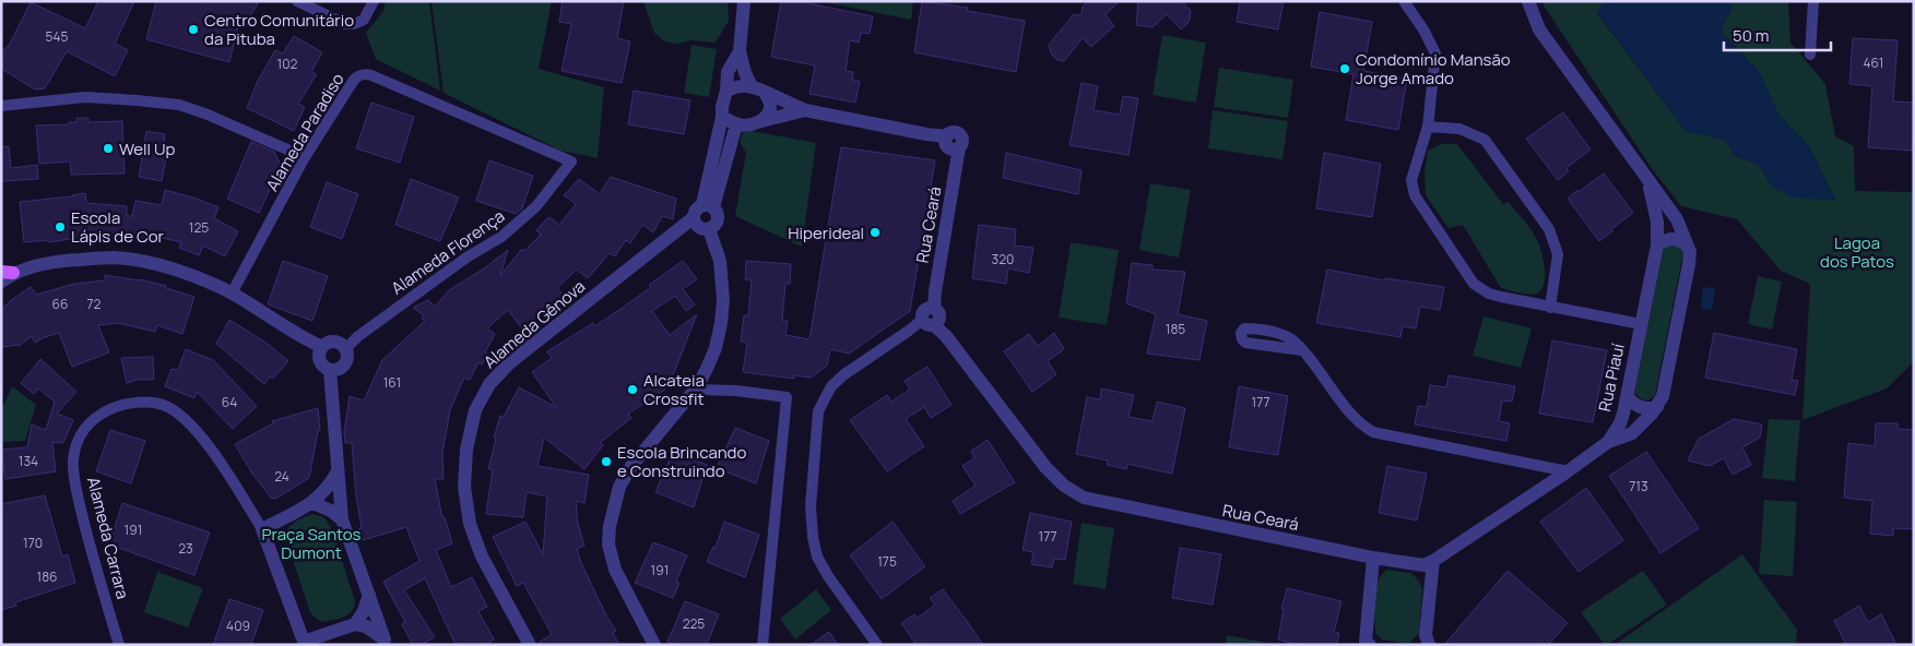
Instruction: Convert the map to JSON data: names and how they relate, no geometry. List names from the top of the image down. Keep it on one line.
{"streets":{"street":["Alameda Paradiso","Rua Ceará","Alameda Florença","Alameda Gênova","Rua Piauí","Alameda Carrara"]},"crossings":[["Alameda Paradiso","Alameda Florença"],["Rua Ceará","Rua Piauí"]],"parks":["Lagoa dos Patos","Praça Santos Dumont"],"places":["Centro Comunitário da Pituba","Condomínio Mansão Jorge Amado","Well Up","Escola Lápis de Cor","Hiperideal","Alcateia Crossfit","Escola Brincando e Construindo"],"house_numbers":["545","461","102","125","320","66","72","185","161","64","177","134","24","713","191","177","170","23","175","191","186","225","409"],"scale_bar":"50 m"}
